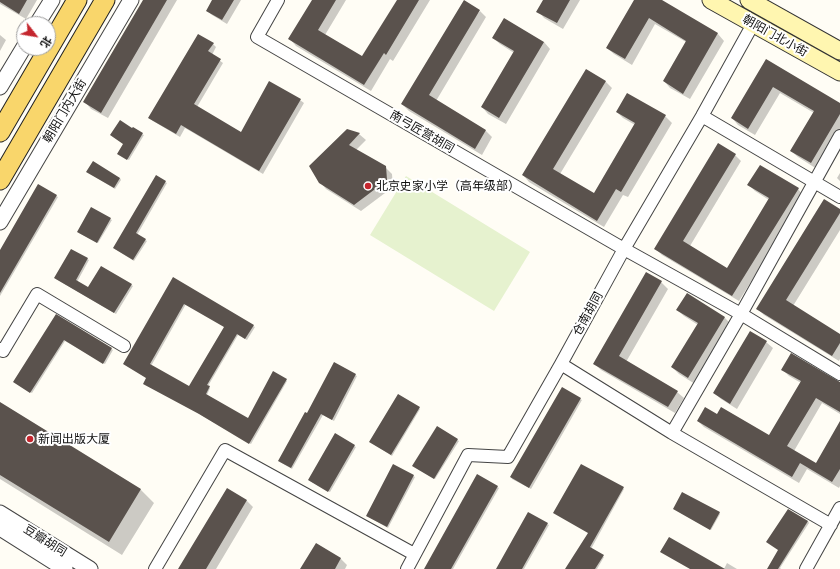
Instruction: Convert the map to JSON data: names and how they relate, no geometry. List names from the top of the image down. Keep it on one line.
{"streets":{"main road":["朝阳门北小街","朝阳门内大街"],"street":["南弓匠营胡同","仓南胡同","豆瓣胡同"]},"crossings":[["朝阳门北小街","仓南胡同"],["南弓匠营胡同","仓南胡同"]],"places":["北京史家小学（高年级部）","新闻出版大厦"],"north":"bottom right"}
